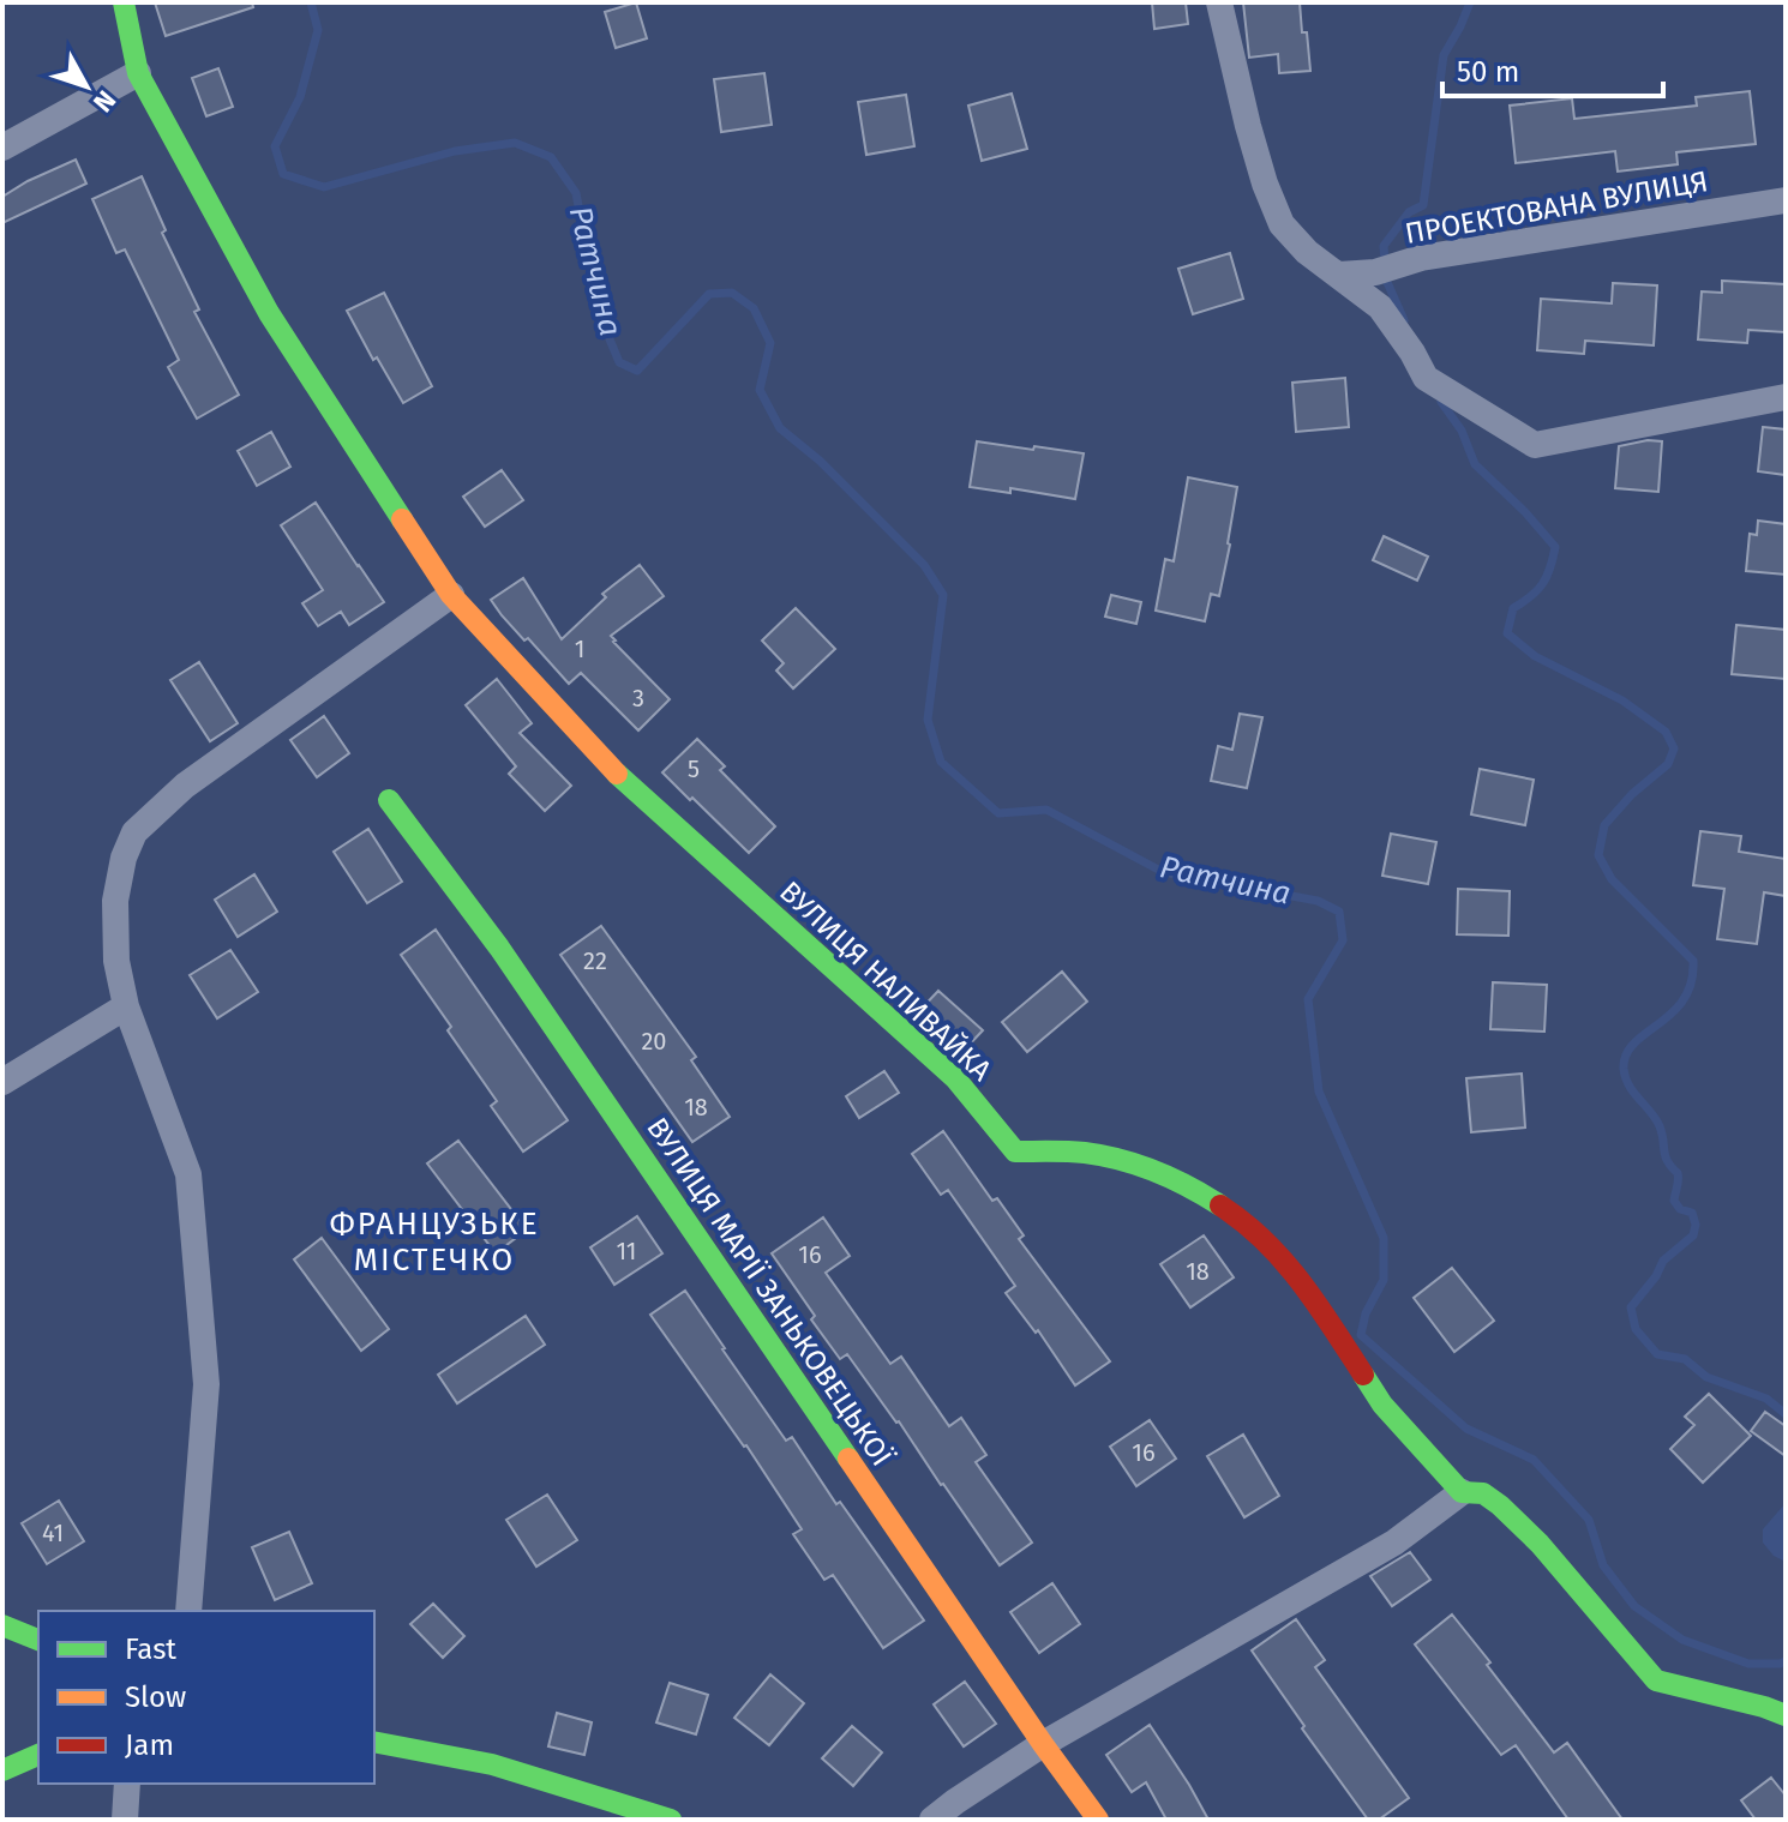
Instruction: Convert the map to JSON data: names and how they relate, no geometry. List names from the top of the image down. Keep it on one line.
{"streets":{"street":["ПРОЕКТОВАНА ВУЛИЦЯ","ВУЛИЦЯ НАЛИВАЙКА","ВУЛИЦЯ МАРІЇ ЗАНЬКОВЕЦЬКОЇ"]},"districts":["ФРАНЦУЗЬКЕ МІСТЕЧКО"],"water":["Ратчина"],"house_numbers":["1","3","5","22","20","18","11","16","18","16","41"],"legend":["Fast","Slow","Jam"],"scale_bar":"50 m","north":"bottom right"}
